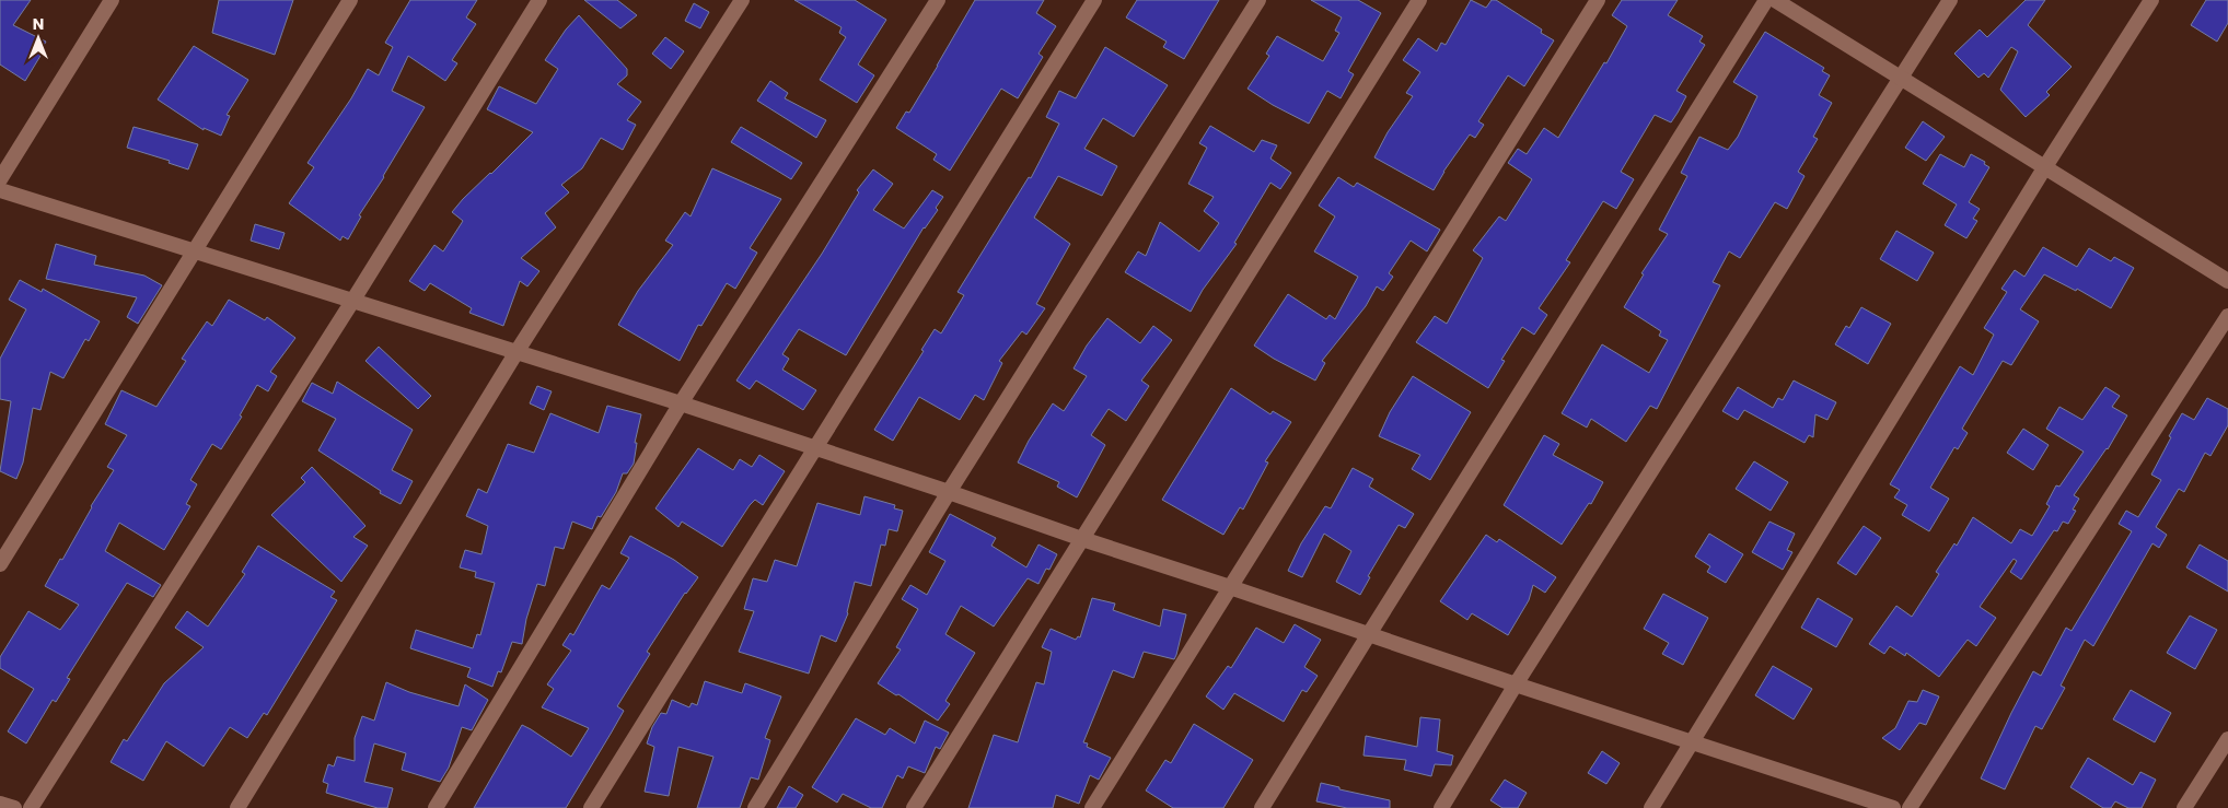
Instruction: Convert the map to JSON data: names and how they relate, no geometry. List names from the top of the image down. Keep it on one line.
{"north":"top"}
